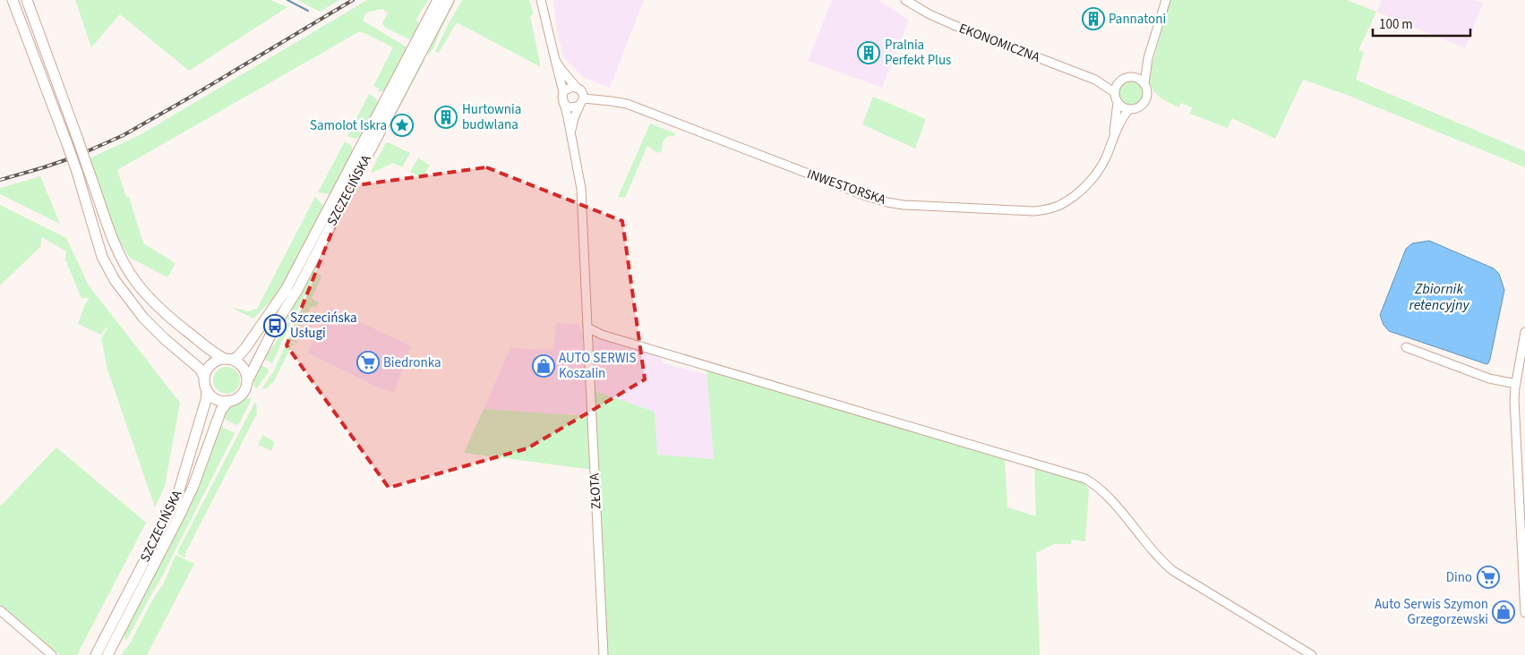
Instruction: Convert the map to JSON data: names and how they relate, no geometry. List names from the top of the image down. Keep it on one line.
{"streets":{"main road":["SZCZECIŃSKA"],"street":["EKONOMICZNA","INWESTORSKA","ZŁOTA"]},"crossings":[["EKONOMICZNA","INWESTORSKA"],["INWESTORSKA","ZŁOTA"]],"water":["Zbiornik retencyjny"],"places":{"building":["Pannatoni","Pralnia Perfekt Plus","Hurtownia budwlana"],"place":["Samolot Iskra"],"bus stop":["Szczecińska Usługi"],"supermarket":["Biedronka","Dino"],"shop":["AUTO SERWIS Koszalin","Auto Serwis Szymon Grzegorzewski"]},"scale_bar":"100 m"}
